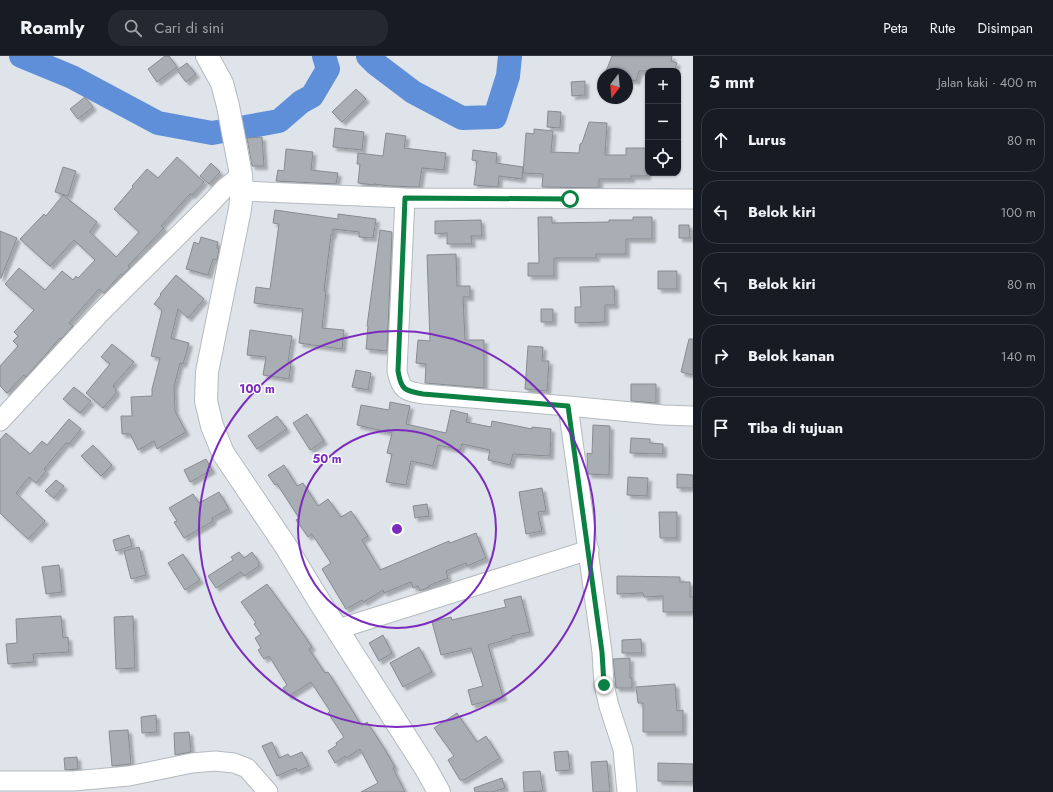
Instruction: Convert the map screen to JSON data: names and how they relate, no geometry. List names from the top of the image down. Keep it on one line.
{"north":"bottom","page":{"header":"Roamly","search":"Cari di sini","nav":["Peta","Rute","Disimpan"],"heading":["5 mnt","Jalan kaki · 400 m"],"map_buttons":["+","−"],"list":[["Lurus","80 m"],["Belok kiri","100 m"],["Belok kiri","80 m"],["Belok kanan","140 m"],"Tiba di tujuan"]},"rings":["100 m","50 m"]}
